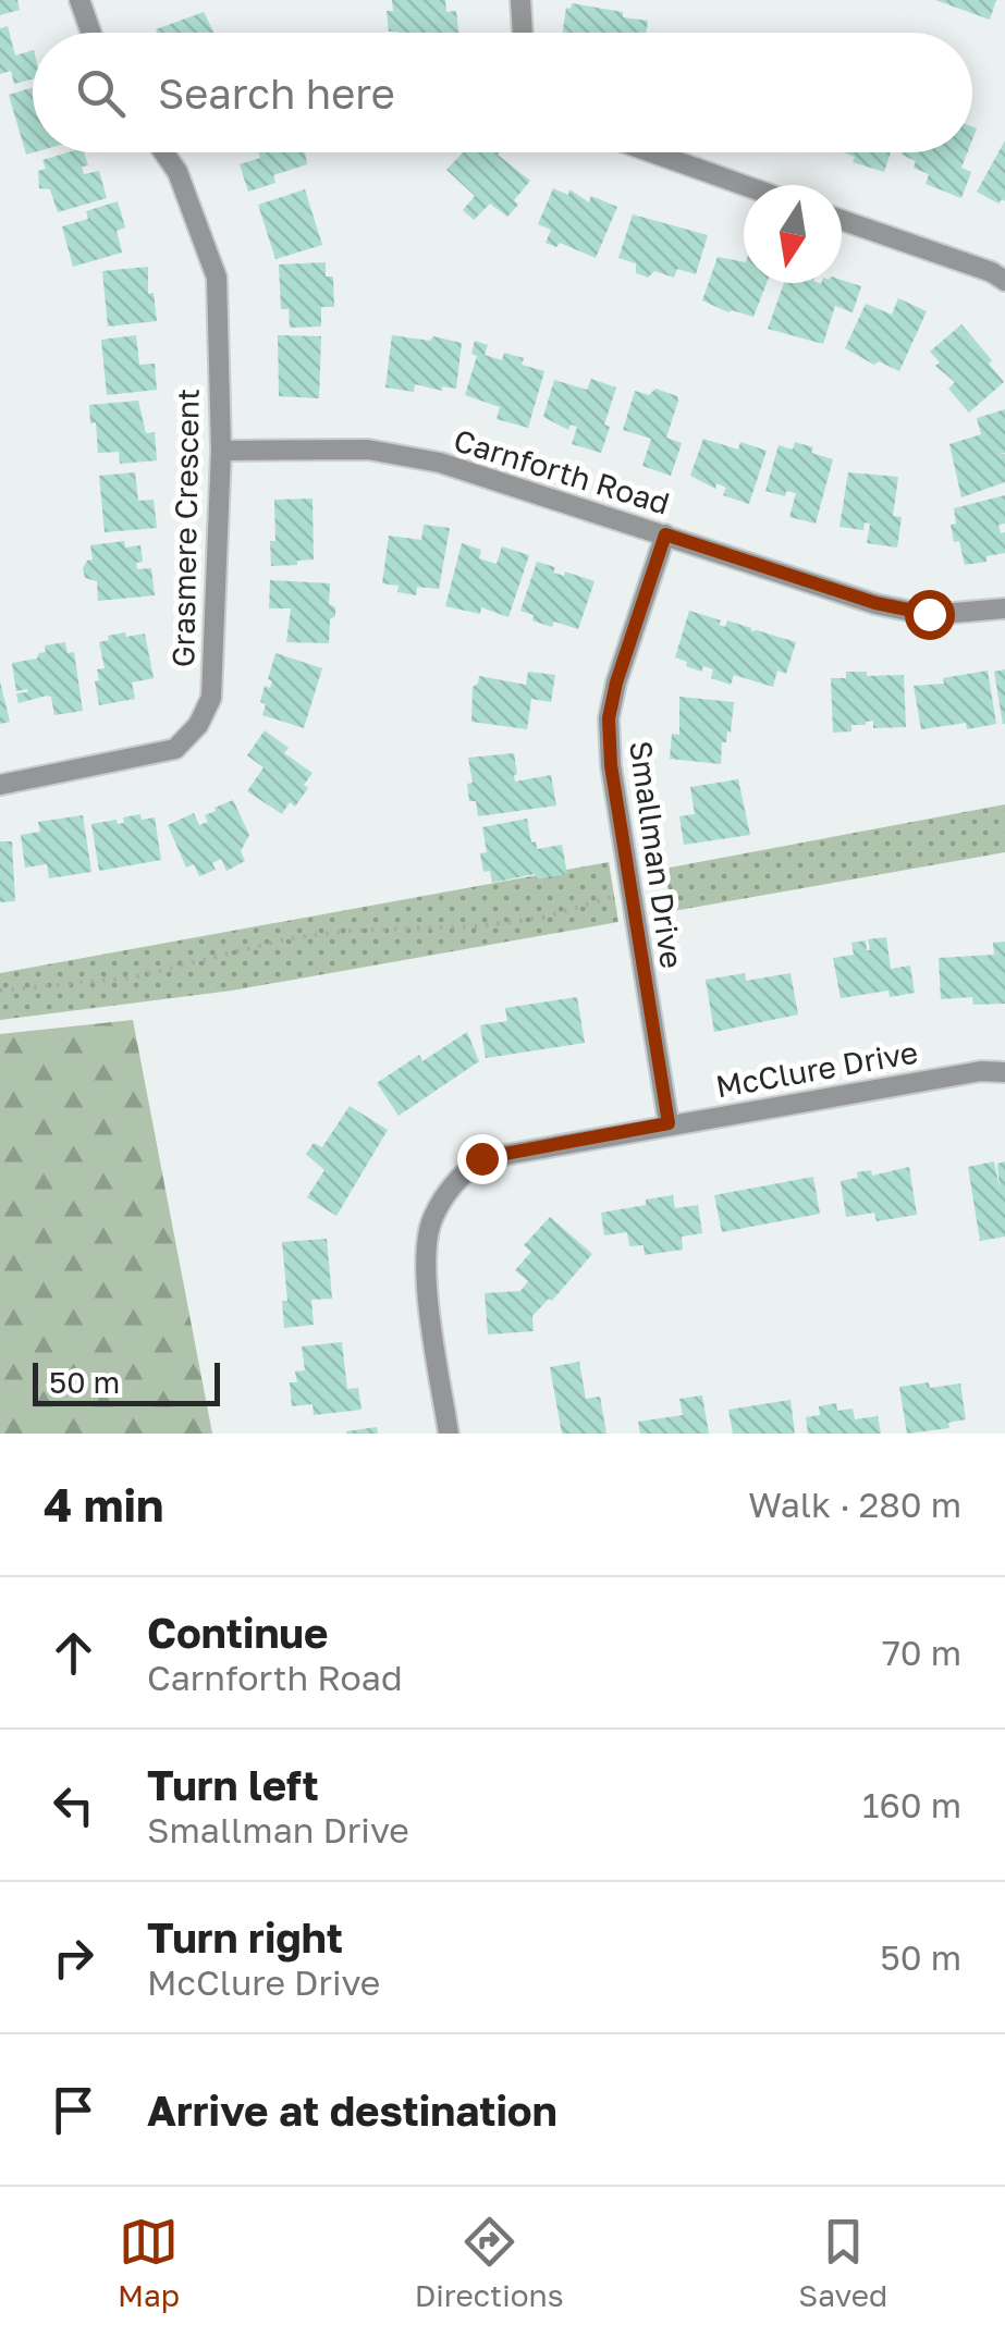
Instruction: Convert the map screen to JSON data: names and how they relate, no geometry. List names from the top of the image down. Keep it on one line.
{"streets":{"street":["Carnforth Road","Grasmere Crescent","Smallman Drive","McClure Drive"]},"crossings":[["Carnforth Road","Grasmere Crescent"],["Carnforth Road","Smallman Drive"],["Smallman Drive","McClure Drive"]],"scale_bar":"50 m","north":"bottom","page":{"search":"Search here","scale":"50 m","heading":["4 min","Walk · 280 m"],"list":[["Continue","Carnforth Road","70 m"],["Turn left","Smallman Drive","160 m"],["Turn right","McClure Drive","50 m"],"Arrive at destination"],"nav":["Map","Directions","Saved"]}}
